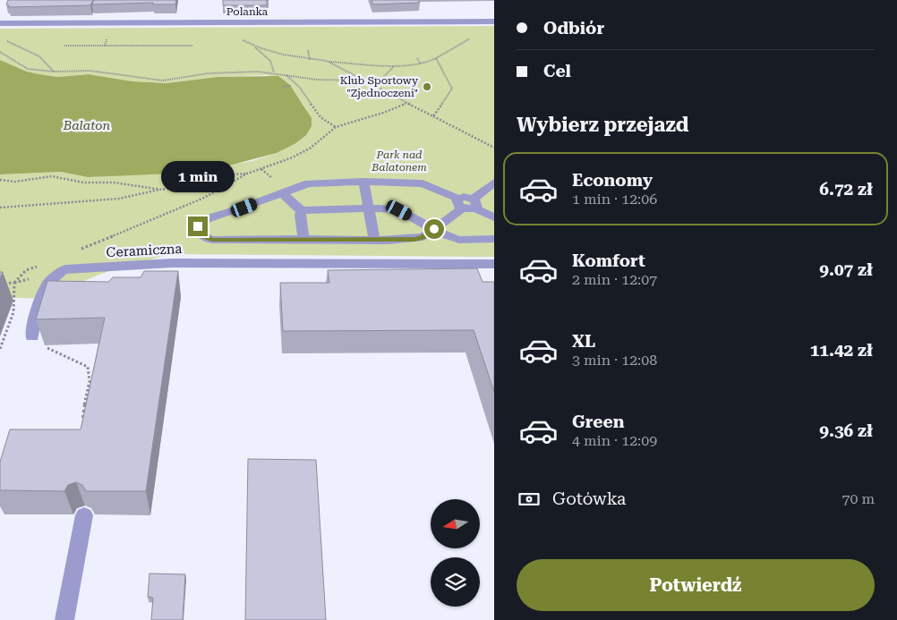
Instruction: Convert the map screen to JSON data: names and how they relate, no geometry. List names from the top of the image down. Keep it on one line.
{"streets":{"street":["Polanka","Ceramiczna"]},"water":["Balaton"],"parks":["Park nad Balatonem"],"places":["Klub Sportowy \"Zjednoczeni\""],"north":"left","page":{"banner":["Odbiór","Cel"],"heading":"Wybierz przejazd","list":[{"name":"Economy","note":"1 min · 12:06","value":"6.72 zł"},{"name":"Komfort","note":"2 min · 12:07","value":"9.07 zł"},{"name":"XL","note":"3 min · 12:08","value":"11.42 zł"},{"name":"Green","note":"4 min · 12:09","value":"9.36 zł"}],"bubble":"1 min","pay":["Gotówka","70 m"],"buttons":"Potwierdź"}}
